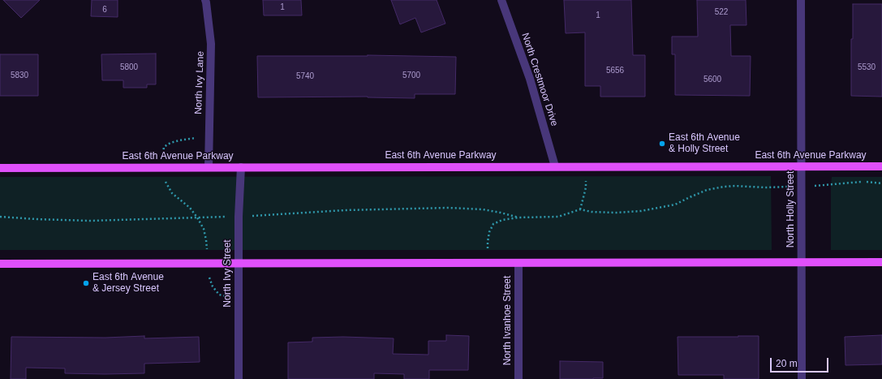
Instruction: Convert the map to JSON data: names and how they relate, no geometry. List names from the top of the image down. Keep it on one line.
{"streets":{"main road":["East 6th Avenue Parkway"],"street":["North Crestmoor Drive","North Ivy Lane","North Holly Street","North Ivy Street","North Ivanhoe Street"]},"crossings":[["North Crestmoor Drive","East 6th Avenue Parkway"],["North Ivy Lane","East 6th Avenue Parkway"],["East 6th Avenue Parkway","North Holly Street"],["East 6th Avenue Parkway","North Ivy Street"]],"places":["East 6th Avenue & Holly Street","East 6th Avenue & Jersey Street"],"house_numbers":["1","6","522","1","5800","5530","5656","5830","5700","5740","5600"],"scale_bar":"20 m"}
